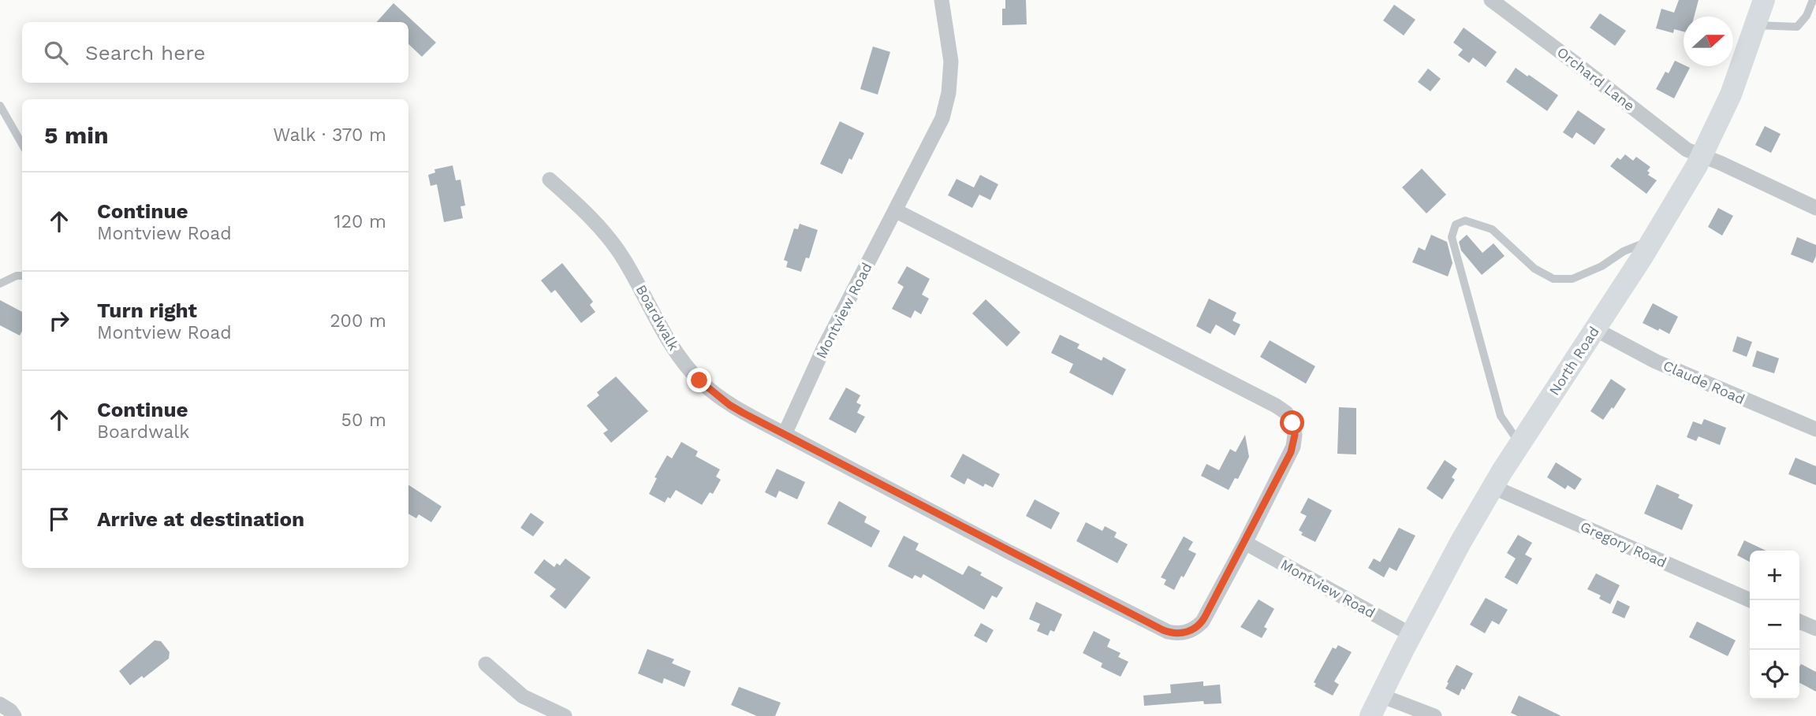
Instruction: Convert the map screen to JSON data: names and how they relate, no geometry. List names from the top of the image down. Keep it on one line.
{"streets":{"main road":["North Road"],"street":["Orchard Lane","Montview Road","Boardwalk","Claude Road","Gregory Road"]},"crossings":[["Orchard Lane","North Road"],["Montview Road","Boardwalk"],["Montview Road","North Road"],["North Road","Claude Road"],["North Road","Gregory Road"]],"north":"right","page":{"search":"Search here","heading":["5 min","Walk · 370 m"],"list":[["Continue","Montview Road","120 m"],["Turn right","Montview Road","200 m"],["Continue","Boardwalk","50 m"],"Arrive at destination"],"map_buttons":["+","−"]}}
